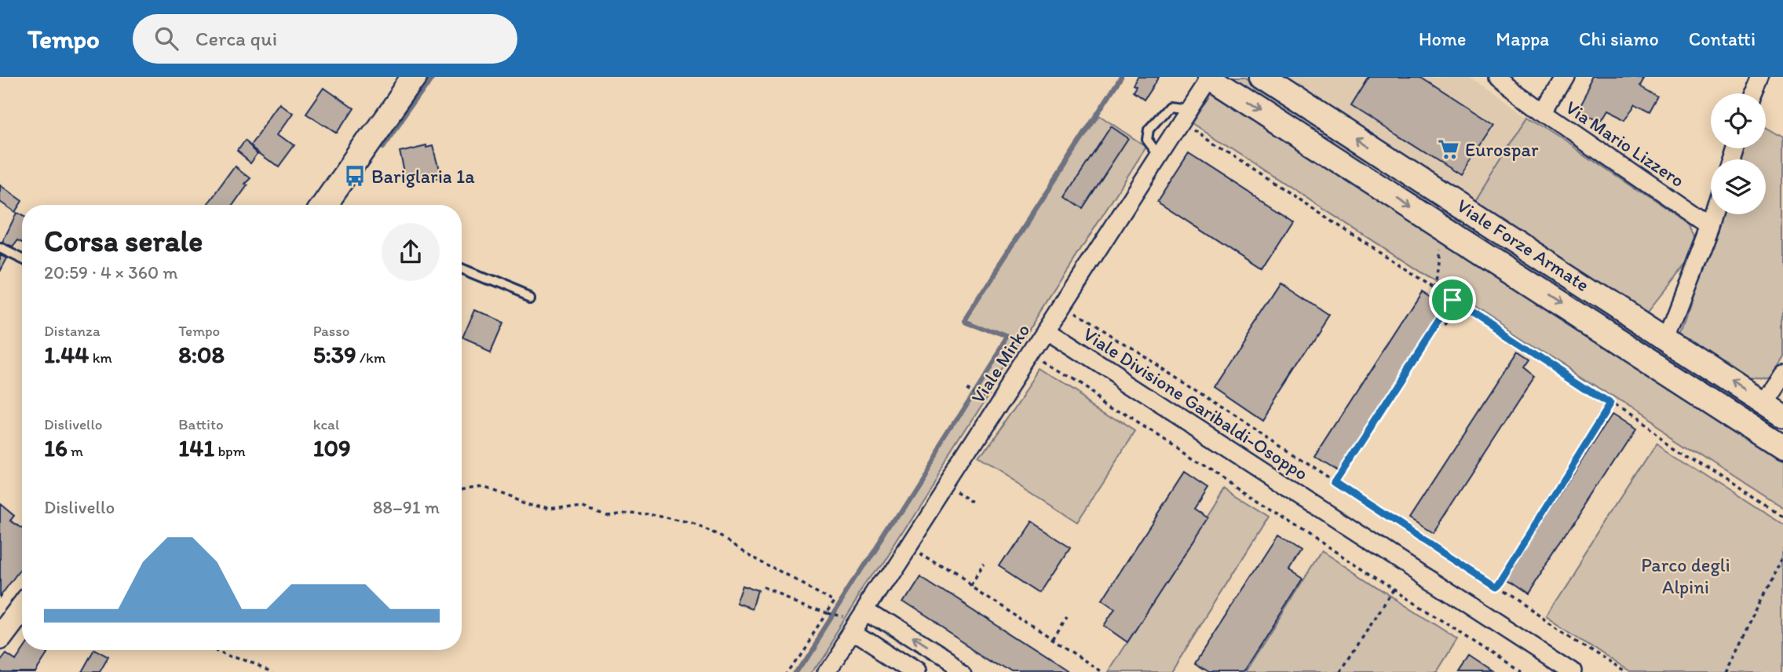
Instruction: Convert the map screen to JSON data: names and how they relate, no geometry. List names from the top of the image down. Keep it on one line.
{"streets":{"street":["Via Mario Lizzero","Viale Forze Armate","Viale Mirko","Viale Divisione Garibaldi-Osoppo"]},"crossings":[["Viale Forze Armate","Viale Mirko"],["Viale Mirko","Viale Divisione Garibaldi-Osoppo"]],"parks":["Parco degli Alpini"],"places":{"supermarket":["Eurospar"],"bus stop":["Bariglaria 1a"]},"page":{"header":"Tempo","search":"Cerca qui","nav":["Home","Mappa","Chi siamo","Contatti"],"heading":["Corsa serale","20:59 · 4 × 360 m"],"stats":[["Distanza","1.44 km"],["Tempo","8:08"],["Passo","5:39 /km"],["Dislivello","16 m"],["Battito","141 bpm"],["kcal","109"]],"chart":["Dislivello","88–91 m"]}}
